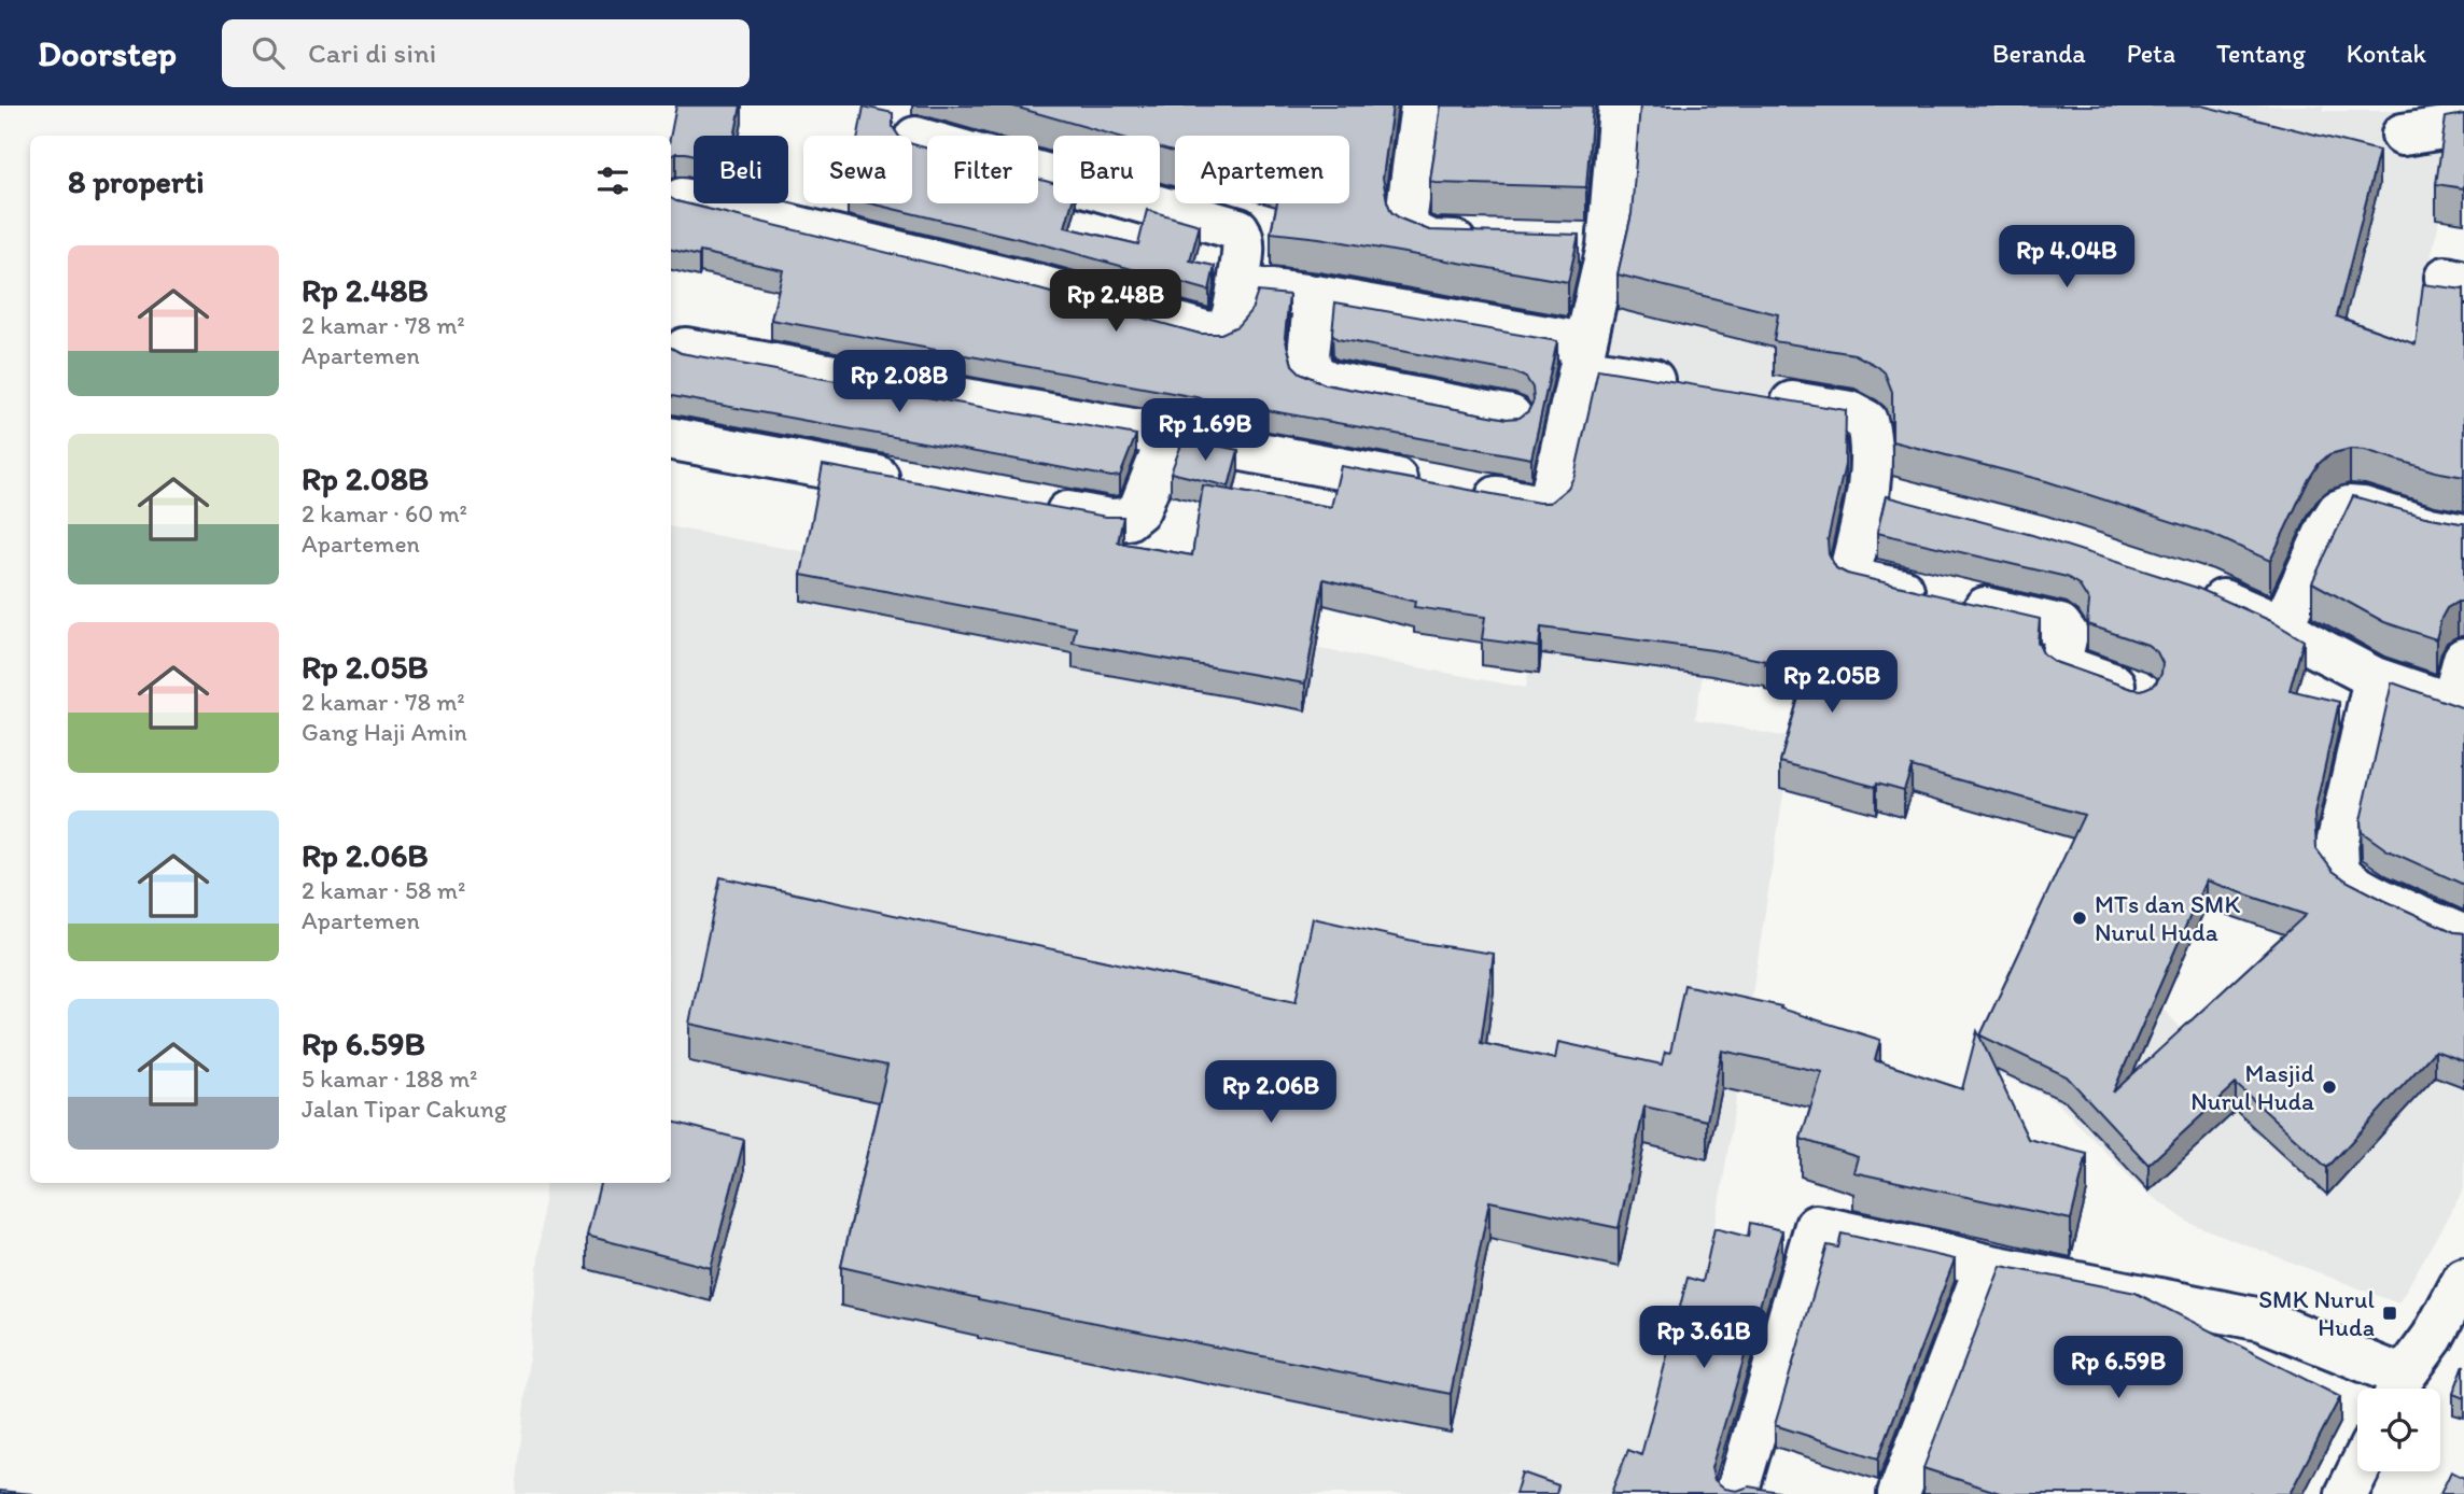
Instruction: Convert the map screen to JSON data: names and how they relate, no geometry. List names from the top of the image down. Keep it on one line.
{"places":{"other":["MTs dan SMK Nurul Huda","Masjid Nurul Huda"],"transit":["SMK Nurul Huda"]},"page":{"header":"Doorstep","search":"Cari di sini","nav":["Beranda","Peta","Tentang","Kontak"],"chip":["Beli","Sewa","Filter","Baru","Apartemen"],"heading":"8 properti","price":["Rp 4.04B","Rp 2.48B","Rp 2.08B","Rp 1.69B","Rp 2.05B","Rp 2.06B","Rp 3.61B","Rp 6.59B"],"list":[{"name":"Rp 2.48B","note":"2 kamar · 78 m² · Apartemen"},{"name":"Rp 2.08B","note":"2 kamar · 60 m² · Apartemen"},{"name":"Rp 2.05B","note":"2 kamar · 78 m² · Gang Haji Amin"},{"name":"Rp 2.06B","note":"2 kamar · 58 m² · Apartemen"},{"name":"Rp 6.59B","note":"5 kamar · 188 m² · Jalan Tipar Cakung"}]}}
